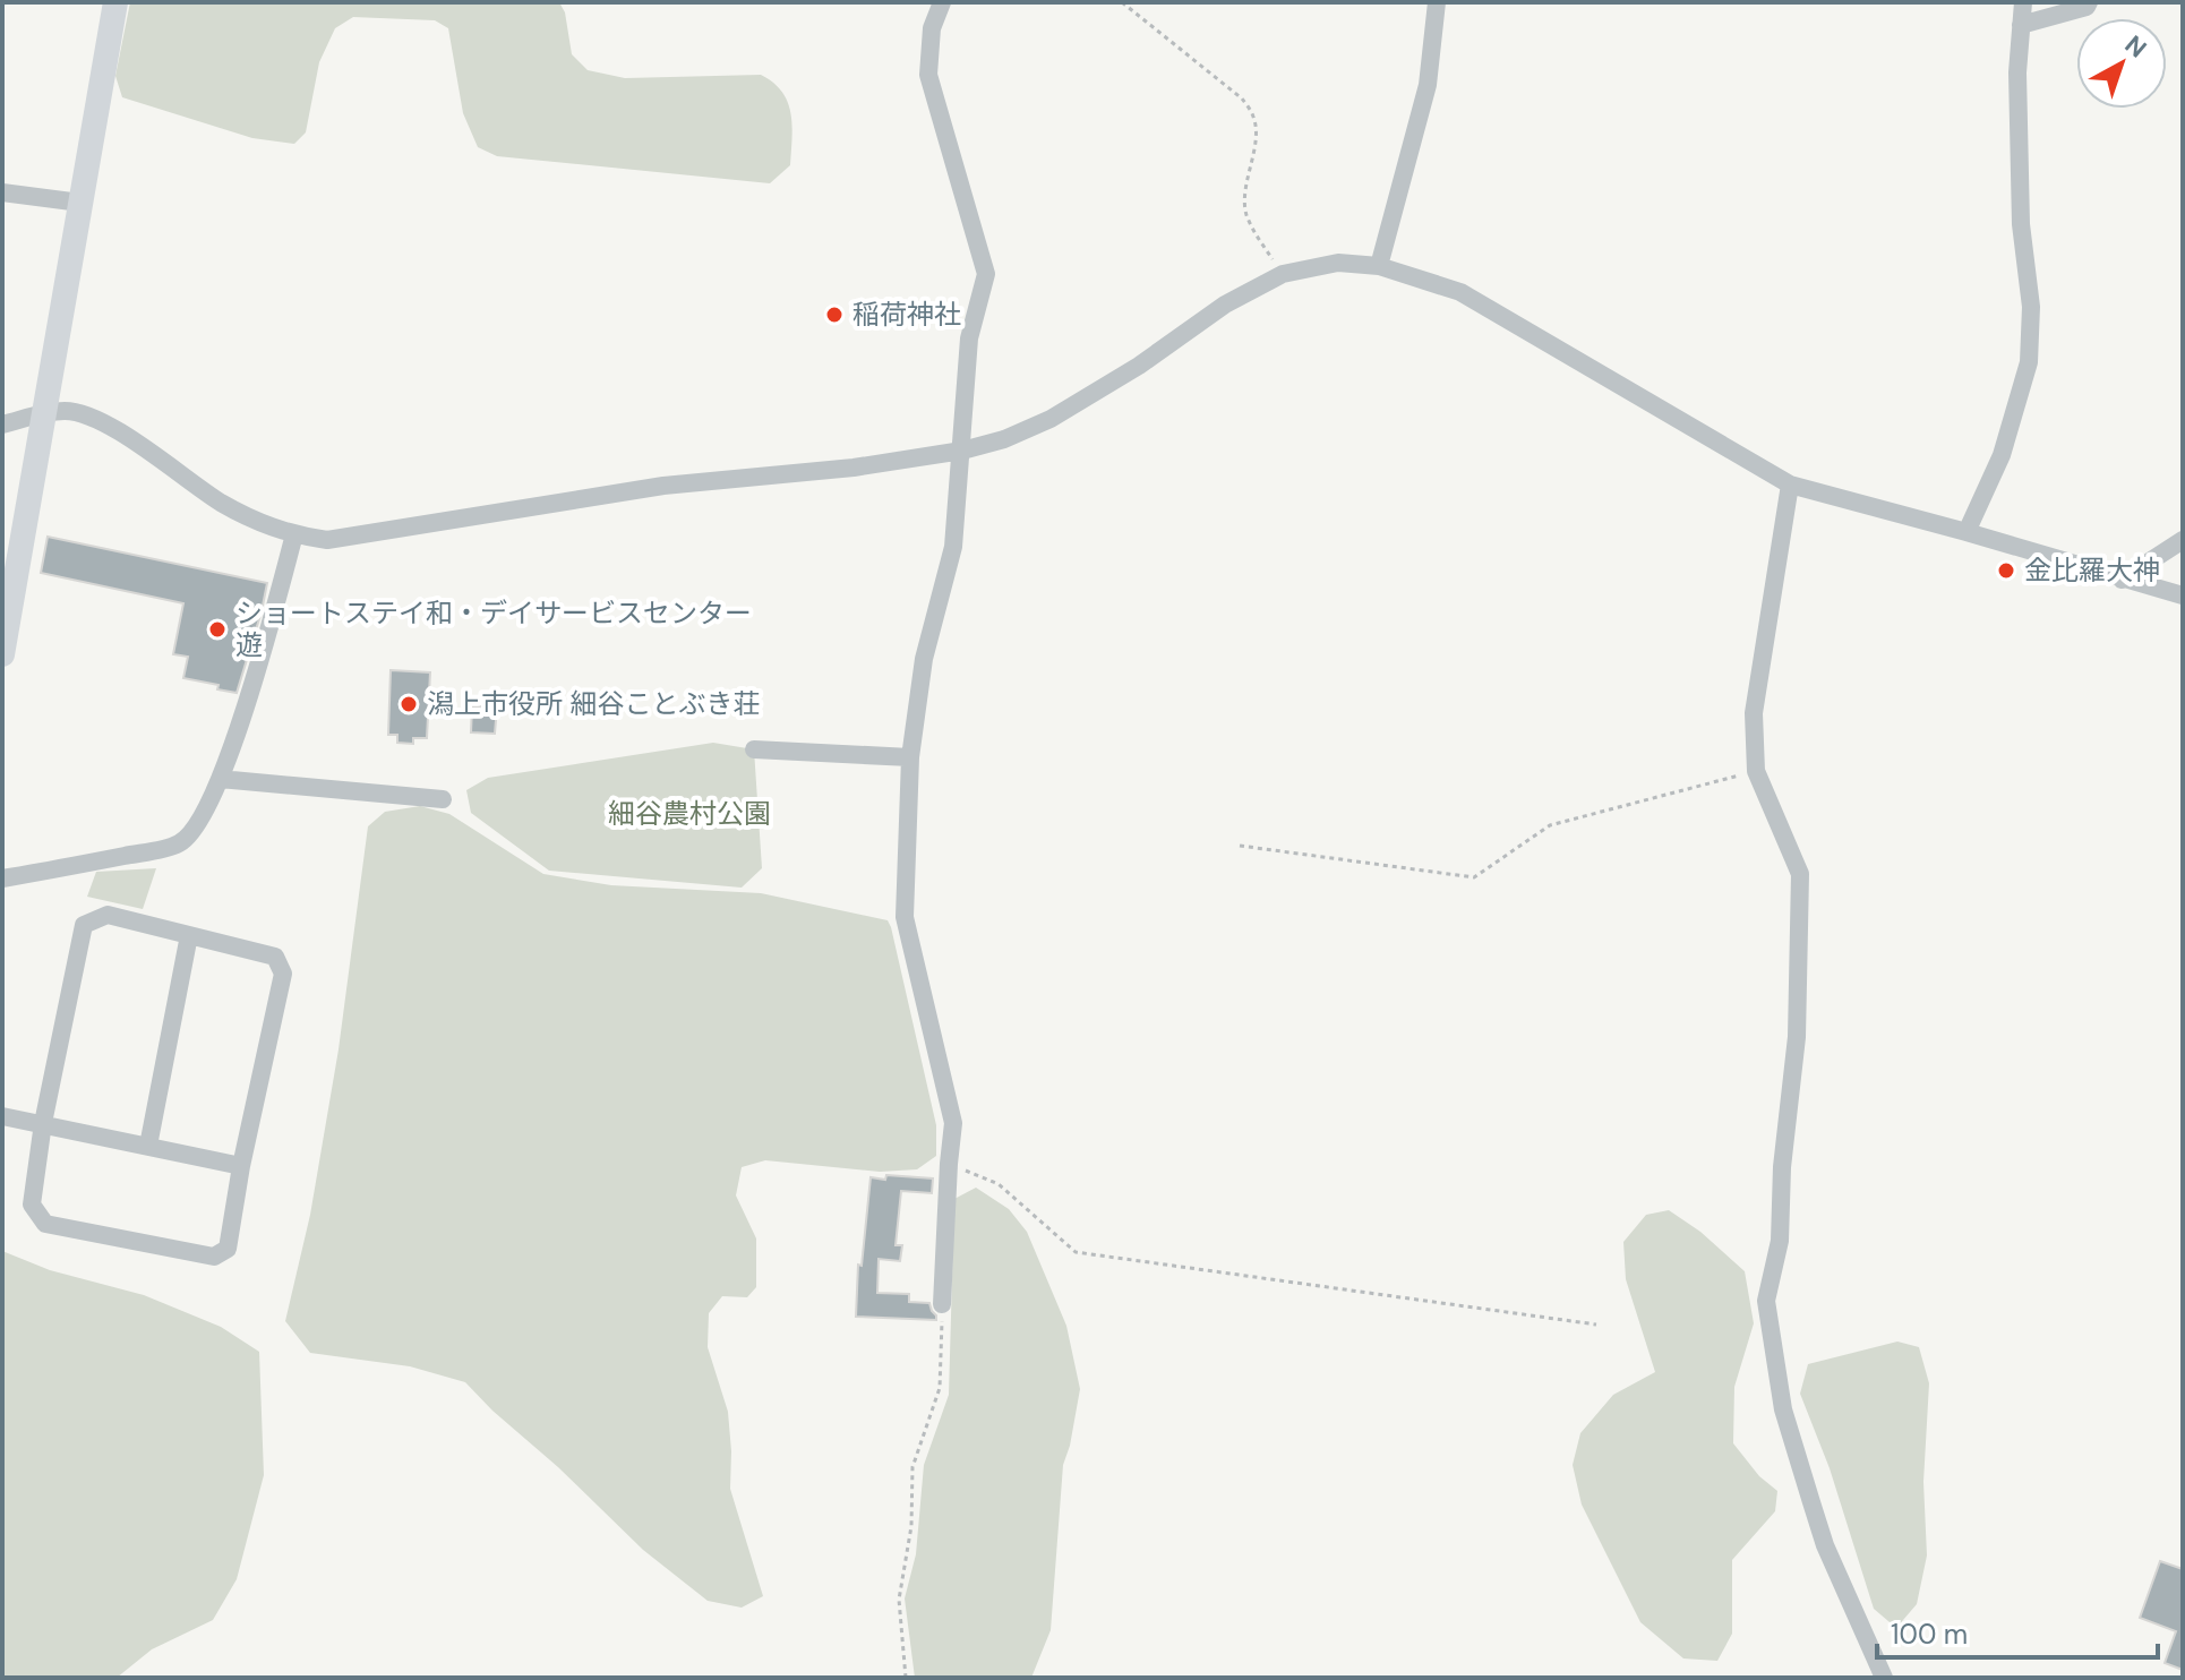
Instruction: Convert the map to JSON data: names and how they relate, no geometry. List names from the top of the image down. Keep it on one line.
{"parks":["細谷農村公園"],"places":["稲荷神社","金比羅大神","ショートステイ和・デイサービスセンター 遊","潟上市役所 細谷ことぶき荘"],"scale_bar":"100 m","north":"top right"}
